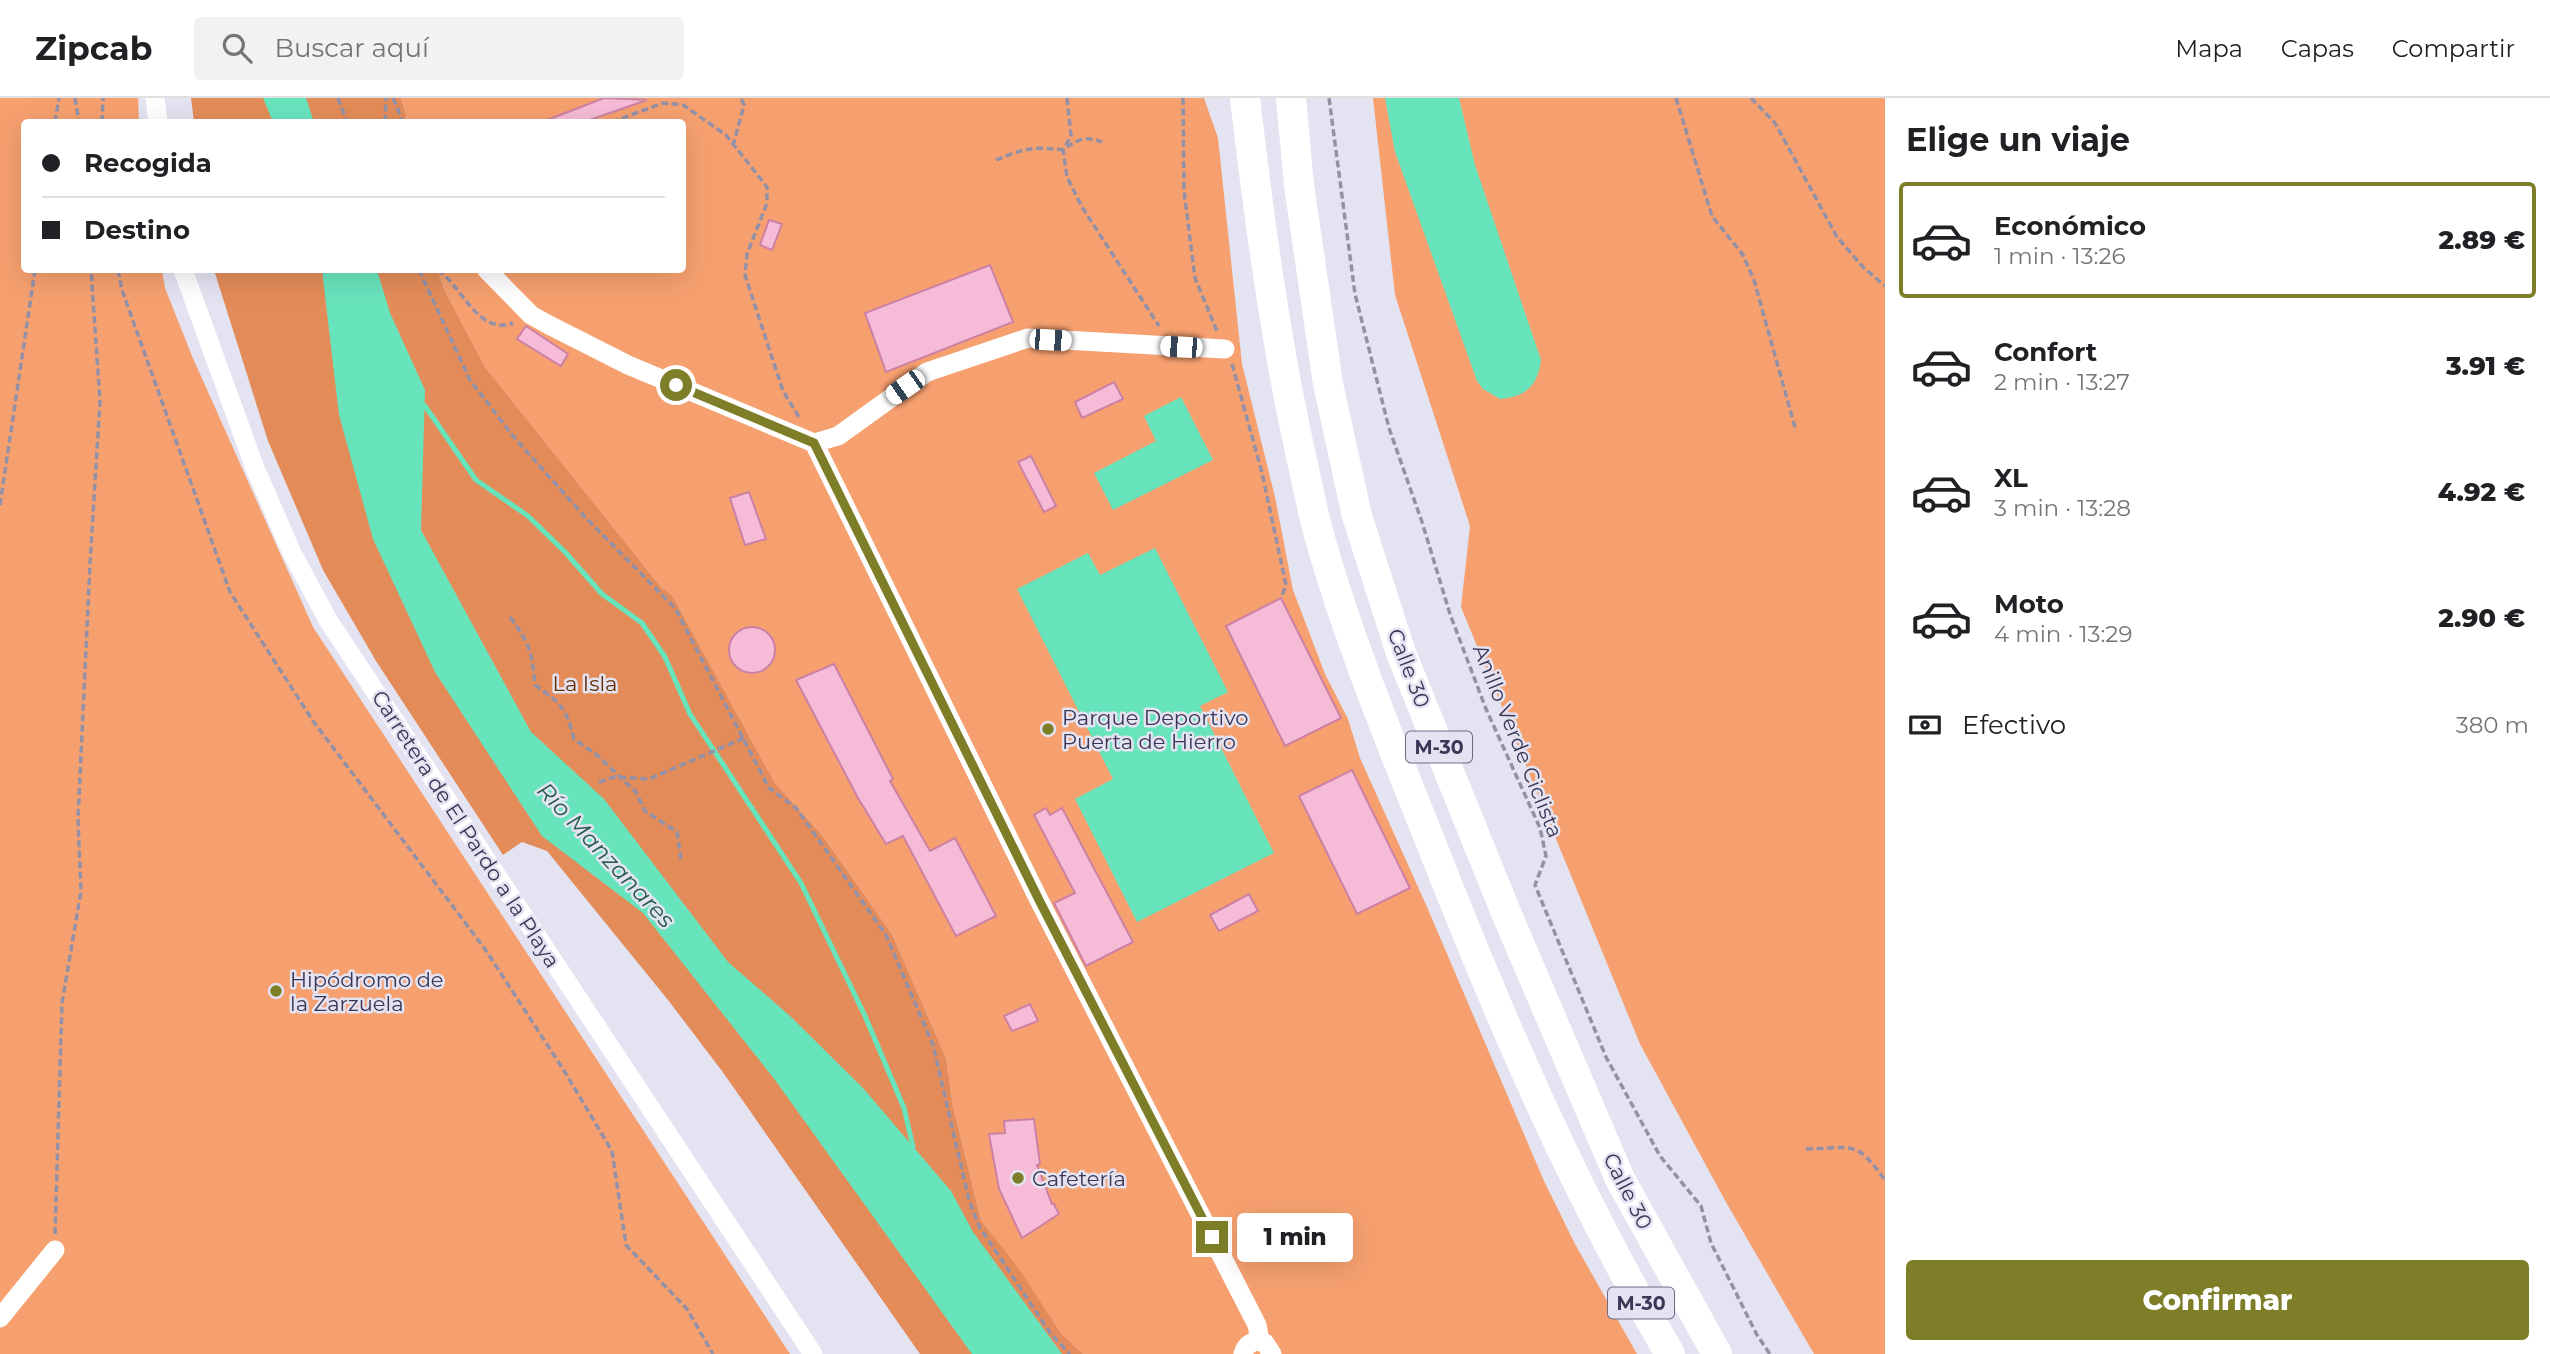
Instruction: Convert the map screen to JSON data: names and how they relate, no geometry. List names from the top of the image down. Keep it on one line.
{"streets":{"highway":["Calle 30","M-30"],"street":["Carretera de El Pardo a la Playa"],"path":["Anillo Verde Ciclista"]},"water":["Río Manzanares"],"parks":["La Isla"],"places":["Parque Deportivo Puerta de Hierro","Hipódromo de la Zarzuela","Cafetería"],"page":{"header":"Zipcab","search":"Buscar aquí","nav":["Mapa","Capas","Compartir"],"heading":"Elige un viaje","banner":["Recogida","Destino"],"list":[{"name":"Económico","note":"1 min · 13:26","value":"2.89 €"},{"name":"Confort","note":"2 min · 13:27","value":"3.91 €"},{"name":"XL","note":"3 min · 13:28","value":"4.92 €"},{"name":"Moto","note":"4 min · 13:29","value":"2.90 €"}],"pay":["Efectivo","380 m"],"bubble":"1 min","buttons":"Confirmar"}}
